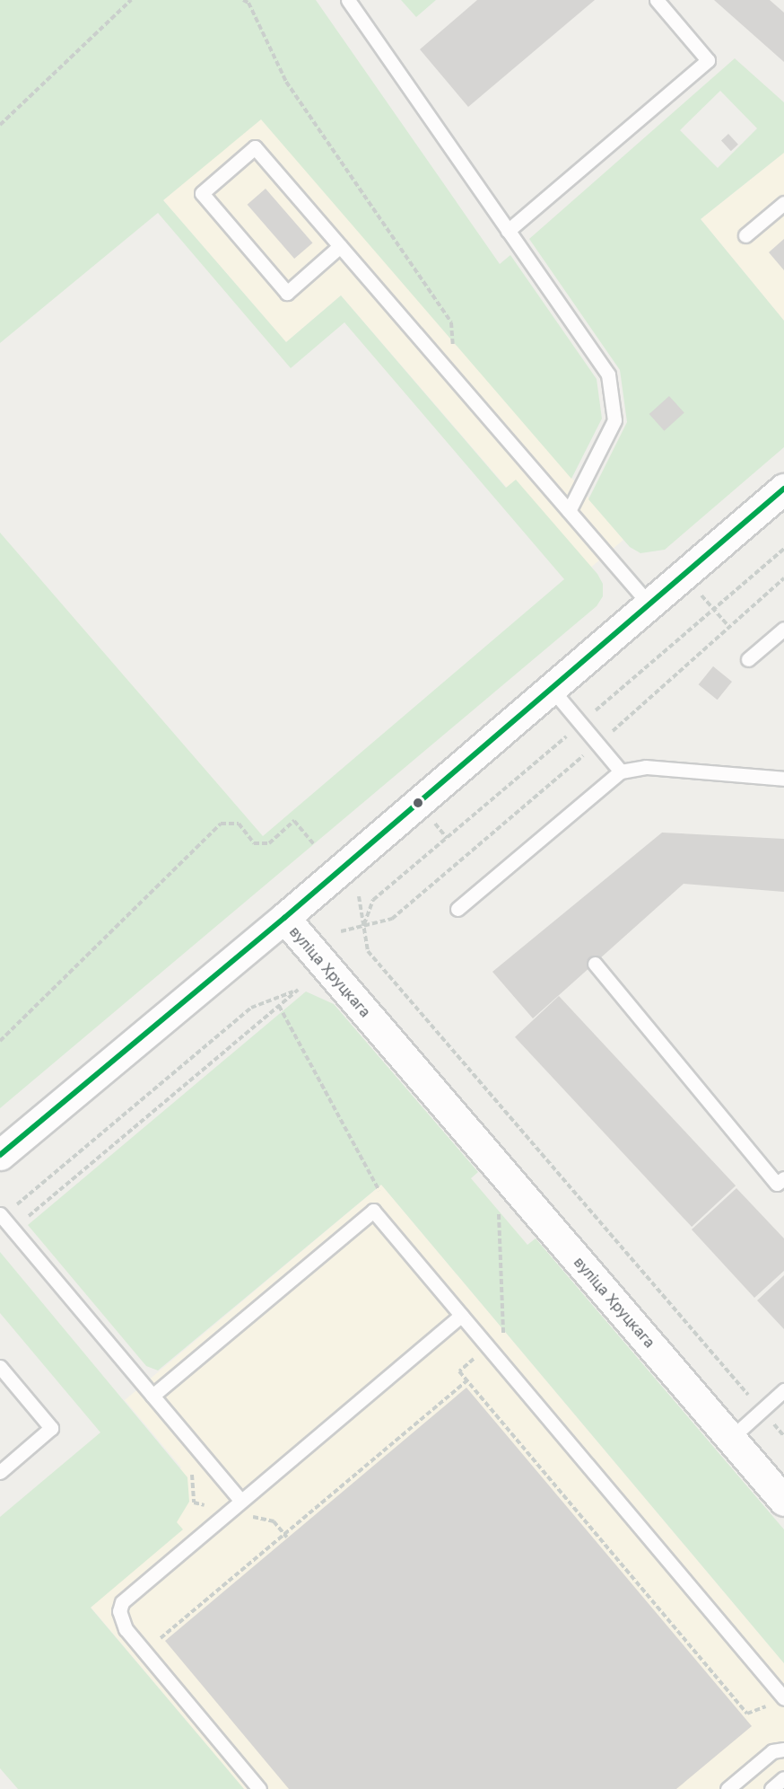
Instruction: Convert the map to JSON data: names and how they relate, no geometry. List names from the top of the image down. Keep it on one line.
{"streets":{"main road":["вуліца Хруцкага"]}}
